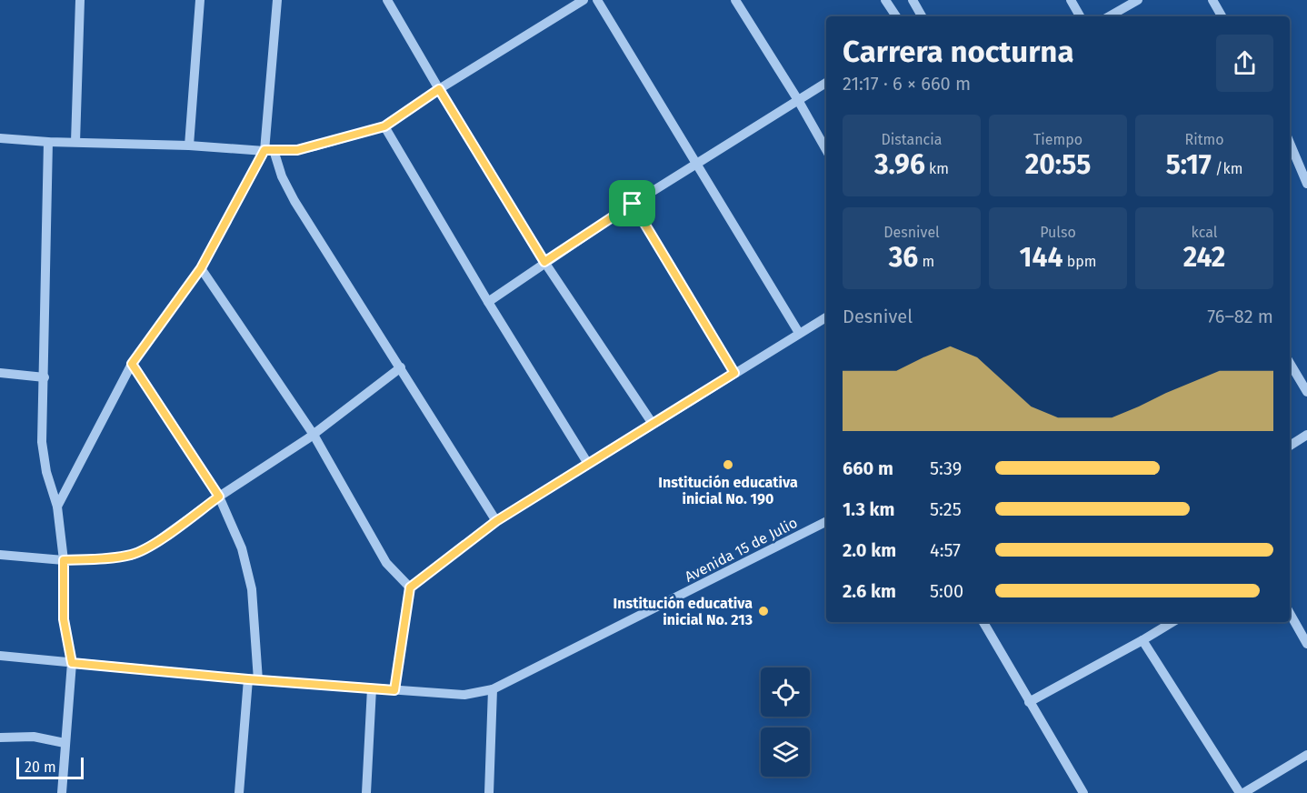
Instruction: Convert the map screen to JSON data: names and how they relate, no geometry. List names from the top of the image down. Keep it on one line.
{"streets":{"street":["Avenida 15 de Julio"]},"places":["Institución educativa inicial No. 190","Institución educativa inicial No. 213"],"scale_bar":"20 m","page":{"heading":["Carrera nocturna","21:17 · 6 × 660 m"],"stats":[["Distancia","3.96 km"],["Tiempo","20:55"],["Ritmo","5:17 /km"],["Desnivel","36 m"],["Pulso","144 bpm"],["kcal","242"]],"chart":["Desnivel","76–82 m"],"list":[{"name":"660 m","note":"5:39"},{"name":"1.3 km","note":"5:25"},{"name":"2.0 km","note":"4:57"},{"name":"2.6 km","note":"5:00"}],"scale":"20 m"}}
